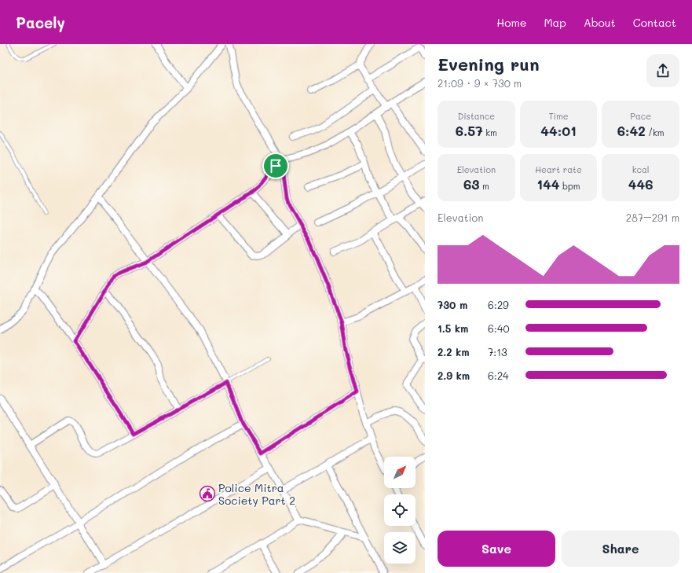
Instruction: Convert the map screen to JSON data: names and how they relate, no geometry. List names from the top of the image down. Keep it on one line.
{"places":{"public building":["Police Mitra Society Part 2"]},"north":"top right","page":{"header":"Pacely","nav":["Home","Map","About","Contact"],"heading":["Evening run","21:09 · 9 × 730 m"],"stats":[["Distance","6.57 km"],["Time","44:01"],["Pace","6:42 /km"],["Elevation","63 m"],["Heart rate","144 bpm"],["kcal","446"]],"chart":["Elevation","287–291 m"],"list":[{"name":"730 m","note":"6:29"},{"name":"1.5 km","note":"6:40"},{"name":"2.2 km","note":"7:13"},{"name":"2.9 km","note":"6:24"}],"buttons":["Save","Share"]}}
